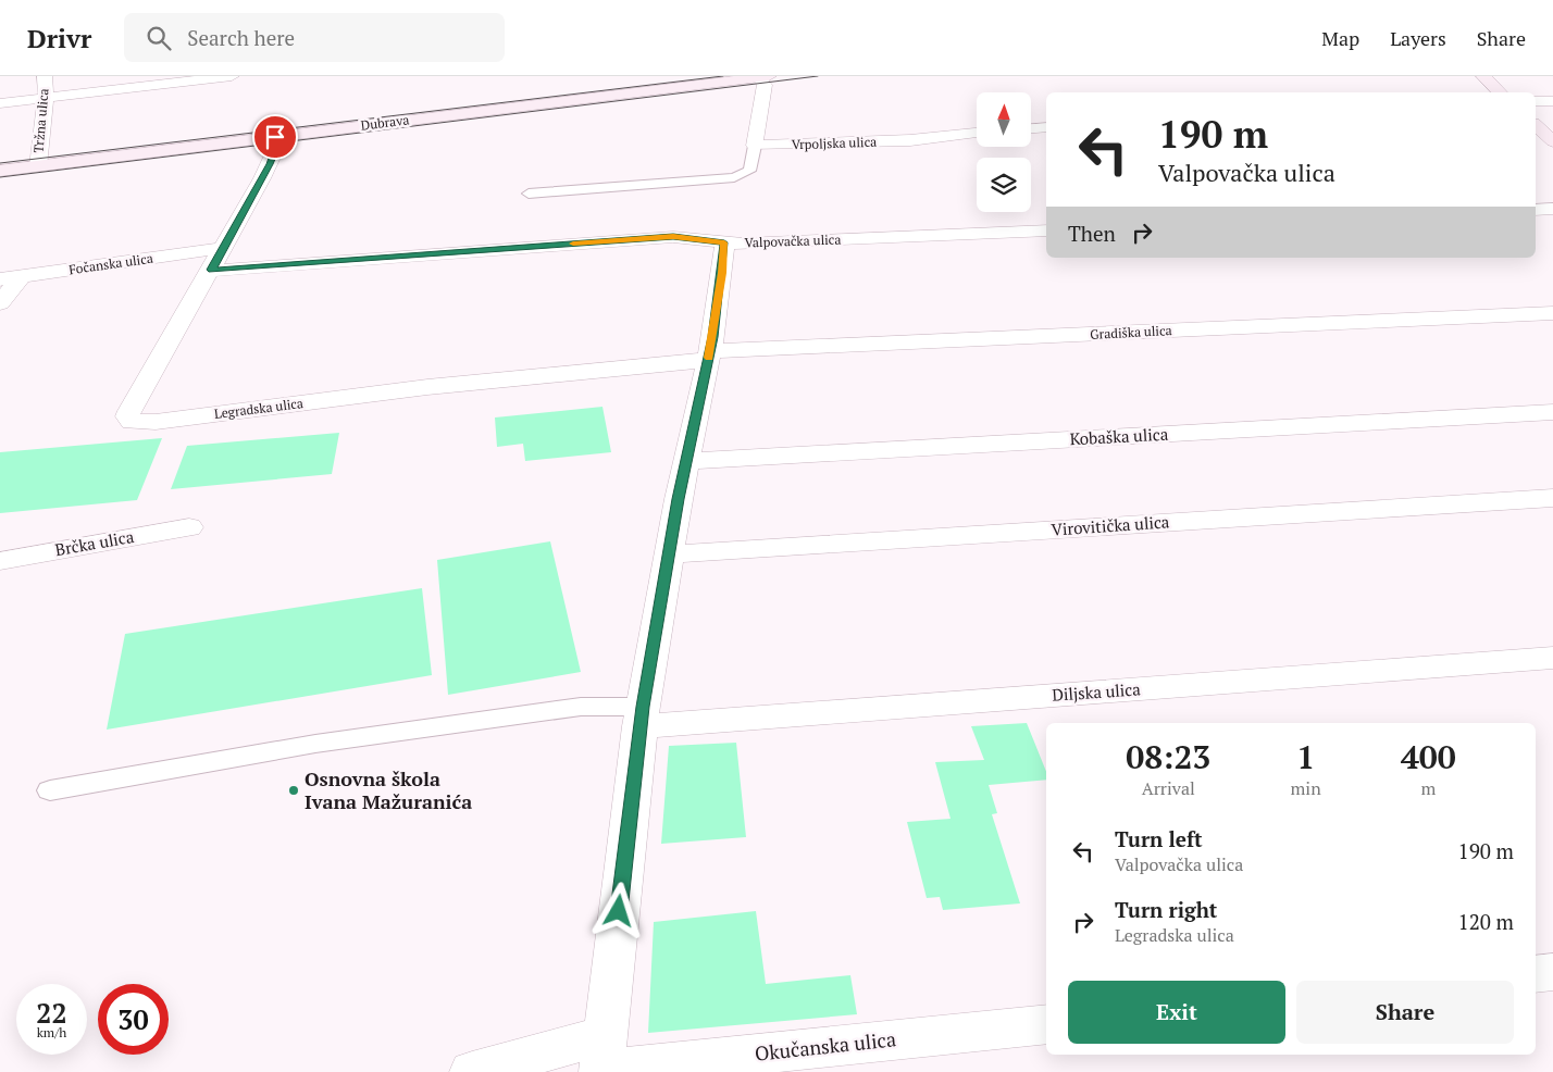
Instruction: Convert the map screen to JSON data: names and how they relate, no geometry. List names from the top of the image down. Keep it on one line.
{"streets":{"main road":["Dubrava"],"street":["Tržna ulica","Vrpoljska ulica","Valpovačka ulica","Fočanska ulica","Gradiška ulica","Legradska ulica","Kobaška ulica","Virovitička ulica","Brčka ulica","Diljska ulica","Okučanska ulica"]},"crossings":[["Tržna ulica","Dubrava"],["Dubrava","Legradska ulica"],["Valpovačka ulica","Legradska ulica"],["Fočanska ulica","Legradska ulica"],["Gradiška ulica","Legradska ulica"]],"places":["Osnovna škola Ivana Mažuranića"],"north":"top","page":{"header":"Drivr","search":"Search here","nav":["Map","Layers","Share"],"turn":["190 m","Valpovačka ulica"],"then":"Then","eta":["08:23","Arrival","1","min","400","m"],"list":[{"name":"Turn left","note":"Valpovačka ulica","value":"190 m"},{"name":"Turn right","note":"Legradska ulica","value":"120 m"}],"buttons":["Exit","Share"],"speed":"22 km/h","limit":"30"}}
